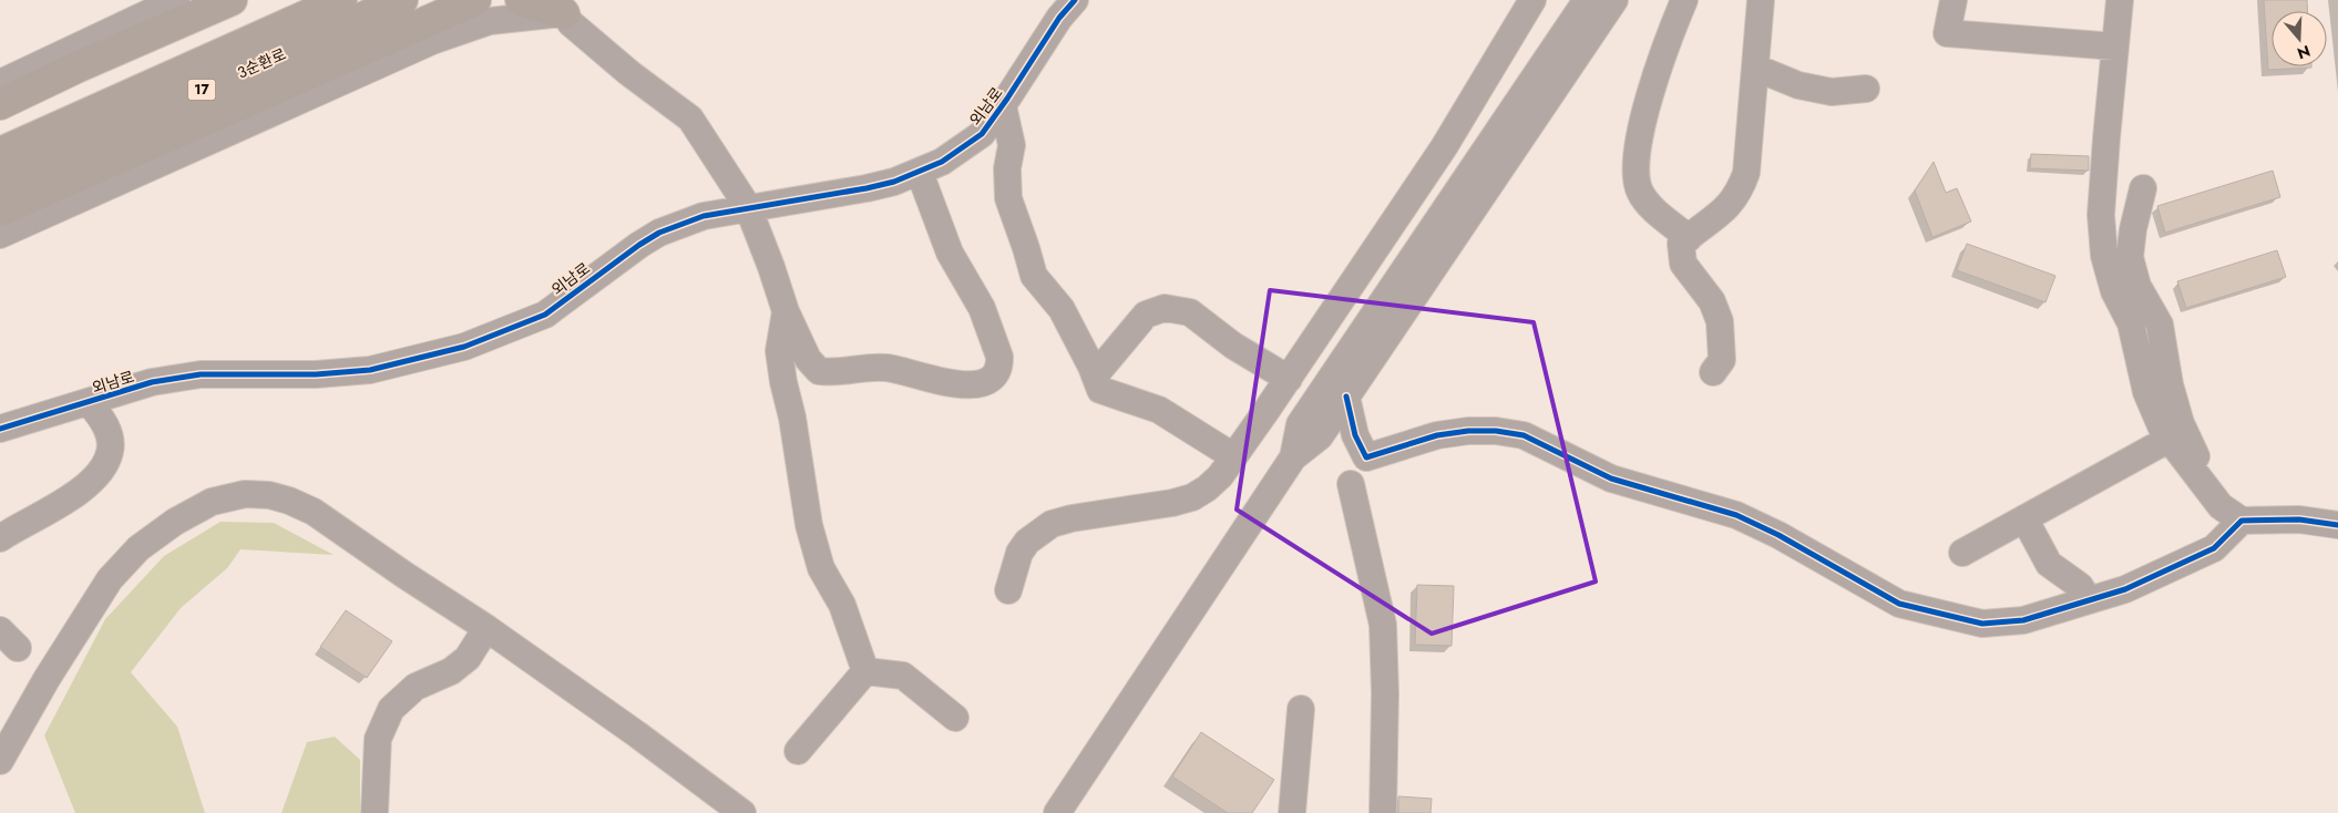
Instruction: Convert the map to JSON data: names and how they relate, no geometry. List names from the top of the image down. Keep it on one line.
{"streets":{"highway":["3순환로","17"],"street":["외남로"]},"north":"bottom"}
